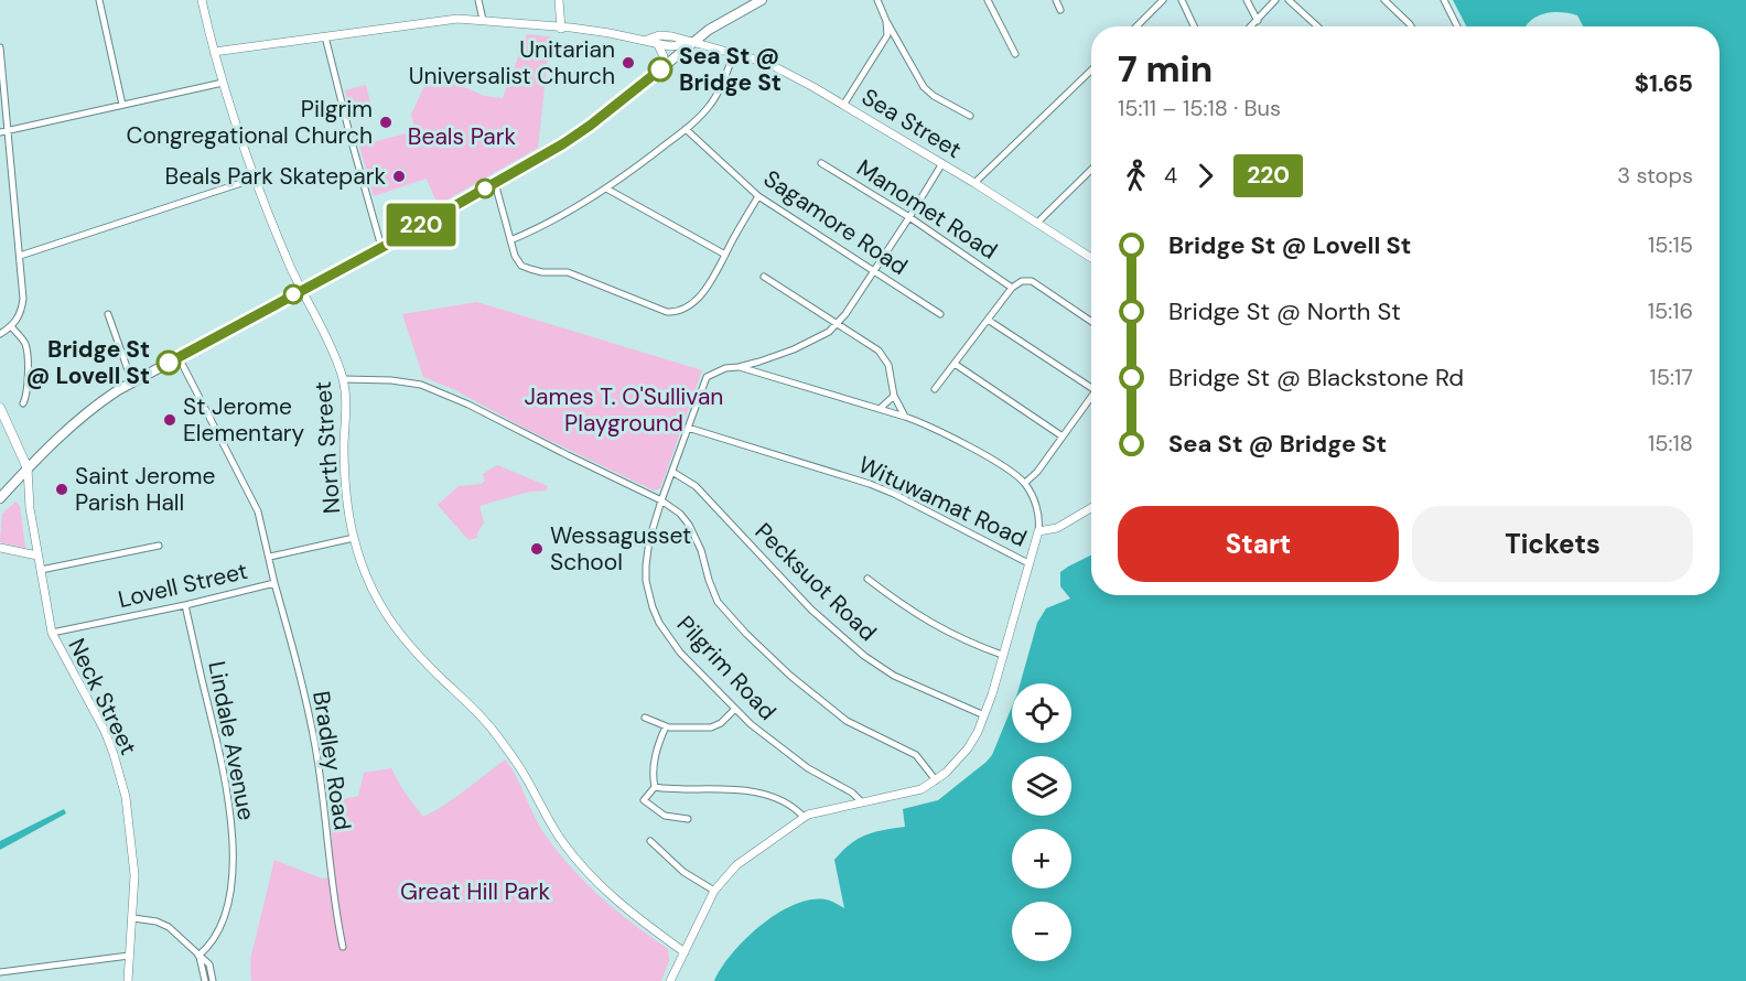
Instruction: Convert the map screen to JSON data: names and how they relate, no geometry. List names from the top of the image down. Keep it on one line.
{"streets":{"street":["Sea Street","Manomet Road","Sagamore Road","North Street","Wituwamat Road","Pecksuot Road","Lovell Street","Pilgrim Road","Neck Street","Lindale Avenue","Bradley Road"]},"crossings":[["Sea Street","North Street"],["Wituwamat Road","Pilgrim Road"],["Pecksuot Road","Pilgrim Road"],["Lovell Street","Neck Street"],["Lovell Street","Lindale Avenue"],["Lovell Street","Bradley Road"]],"parks":["Beals Park","James T. O'Sullivan Playground","Great Hill Park"],"places":["Unitarian Universalist Church","Sea St @ Bridge St","Pilgrim Congregational Church","Beals Park Skatepark","Bridge St @ Lovell St","St Jerome Elementary","Saint Jerome Parish Hall","Wessagusset School"],"lines":["bus line 220"],"page":{"on_map":"220","heading":["7 min","15:11 – 15:18 · Bus","$1.65"],"legs":["4","220","3 stops"],"list":[{"name":"Bridge St @ Lovell St","value":"15:15"},{"name":"Bridge St @ North St","value":"15:16"},{"name":"Bridge St @ Blackstone Rd","value":"15:17"},{"name":"Sea St @ Bridge St","value":"15:18"}],"buttons":["Start","Tickets"],"map_buttons":["+","−"]}}
